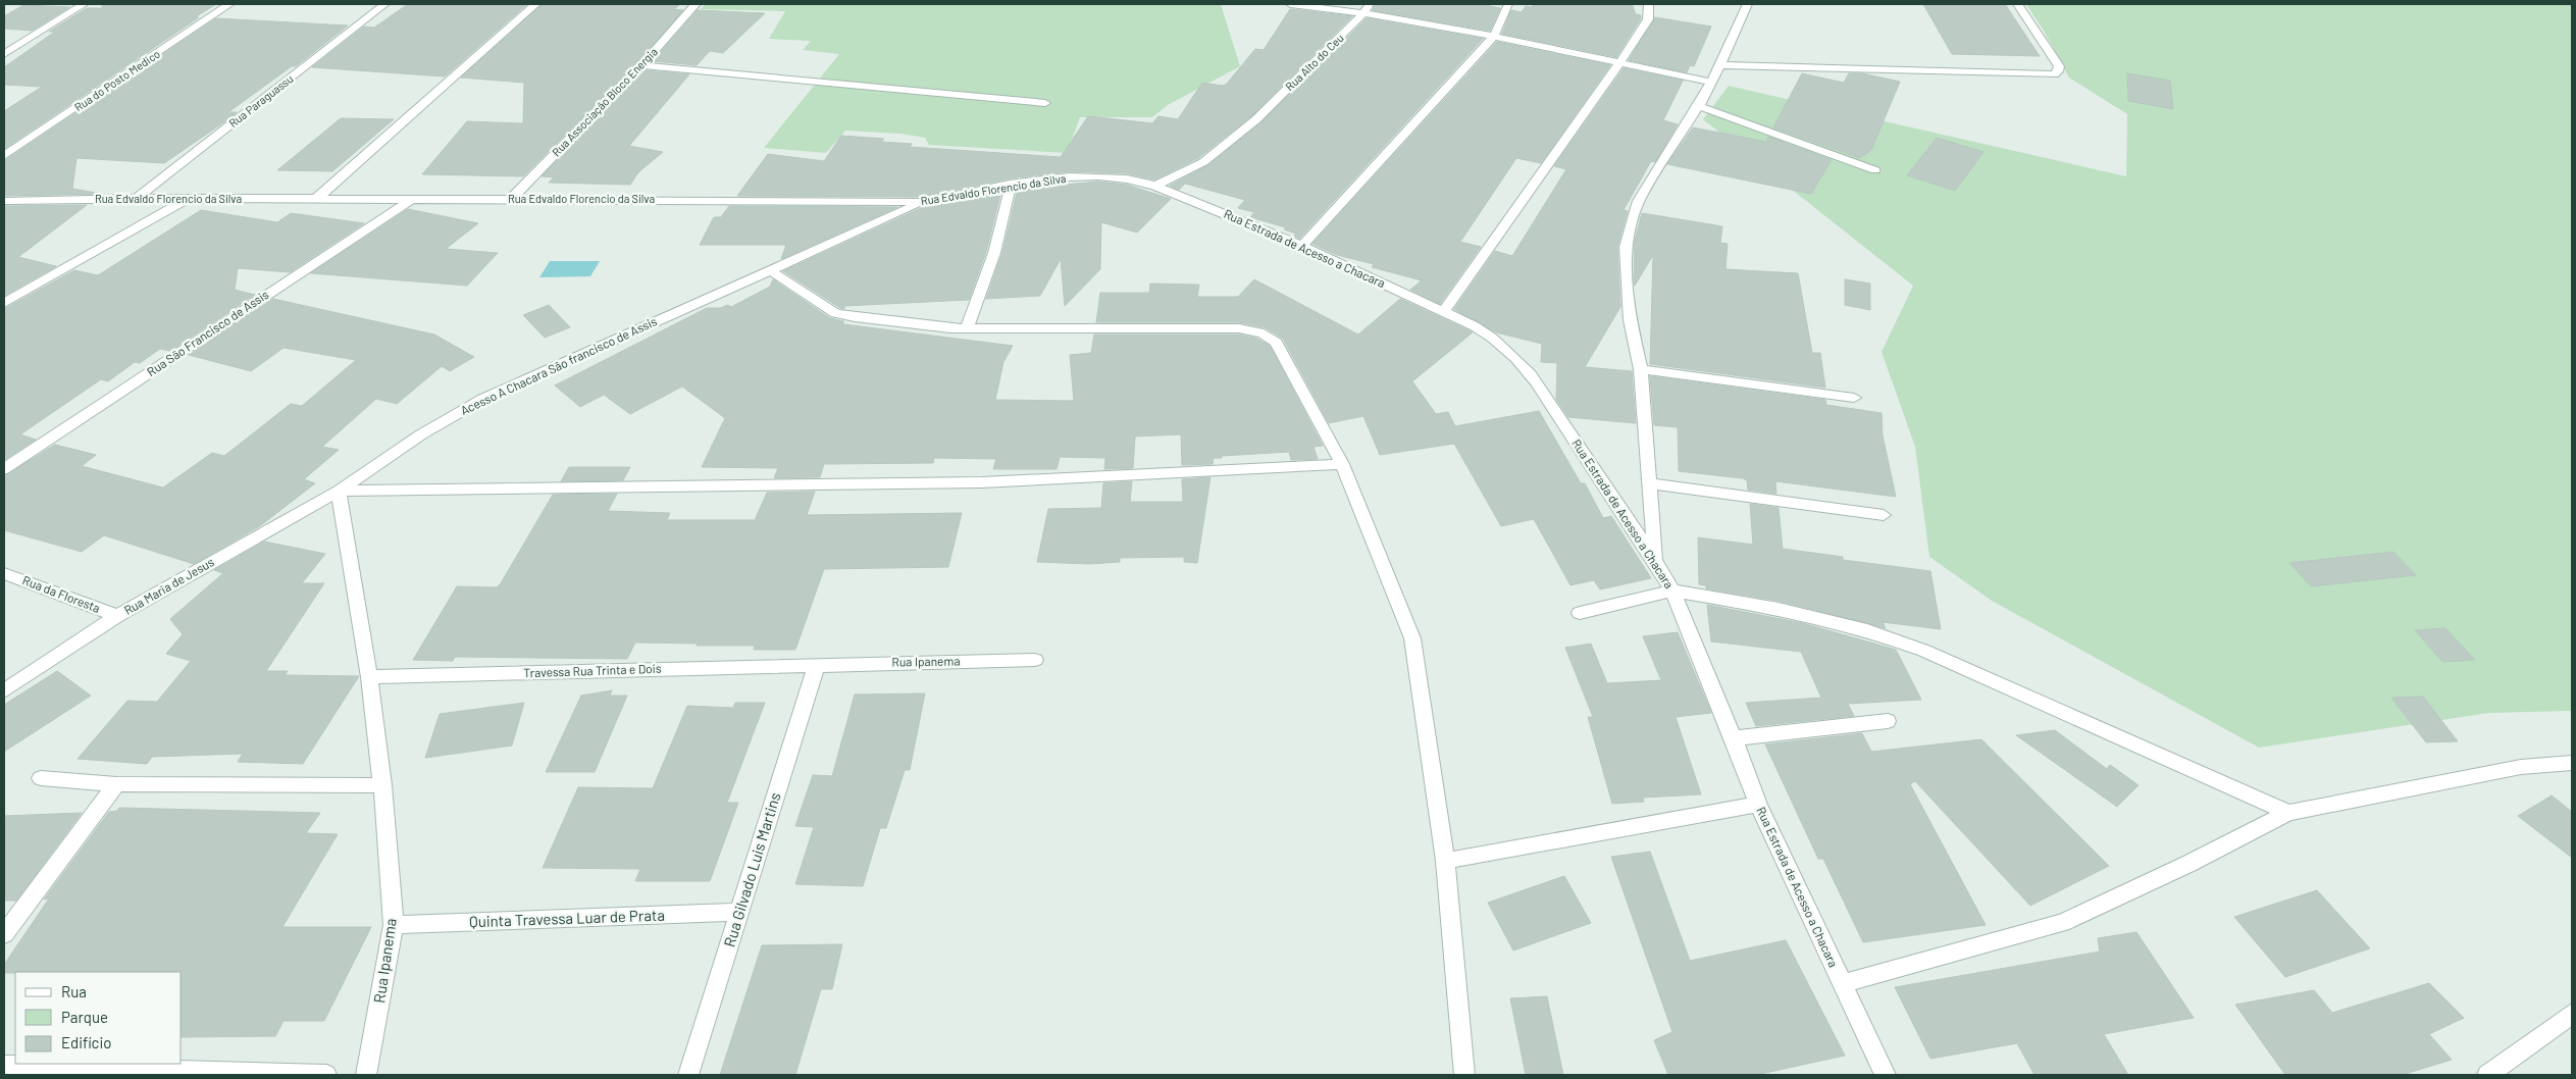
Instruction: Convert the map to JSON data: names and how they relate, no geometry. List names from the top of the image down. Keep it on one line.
{"streets":{"street":["Rua Alto do Ceu","Rua do Posto Medico","Rua Paraguassu","Rua Associação Bloco Energia","Rua Edvaldo Florencio da Silva","Rua Estrada de Acesso a Chacara","Rua São Francisco de Assis","Acesso A Chacara São francisco de Assis","Rua Maria de Jesus","Rua da Floresta","Rua Ipanema","Travessa Rua Trinta e Dois","Rua Gilvado Luis Martins","Quinta Travessa Luar de Prata"]},"crossings":[["Rua Alto do Ceu","Rua Edvaldo Florencio da Silva"],["Rua Alto do Ceu","Rua Estrada de Acesso a Chacara"],["Rua Paraguassu","Rua Edvaldo Florencio da Silva"],["Rua Associação Bloco Energia","Rua Edvaldo Florencio da Silva"],["Rua Edvaldo Florencio da Silva","Rua Estrada de Acesso a Chacara"],["Rua Edvaldo Florencio da Silva","Rua São Francisco de Assis"],["Rua Edvaldo Florencio da Silva","Acesso A Chacara São francisco de Assis"],["Acesso A Chacara São francisco de Assis","Rua Maria de Jesus"],["Rua Maria de Jesus","Rua da Floresta"],["Rua Ipanema","Travessa Rua Trinta e Dois"],["Rua Ipanema","Rua Gilvado Luis Martins"],["Rua Ipanema","Quinta Travessa Luar de Prata"],["Travessa Rua Trinta e Dois","Rua Gilvado Luis Martins"],["Rua Gilvado Luis Martins","Quinta Travessa Luar de Prata"]],"legend":["Rua","Parque","Edifício"]}
